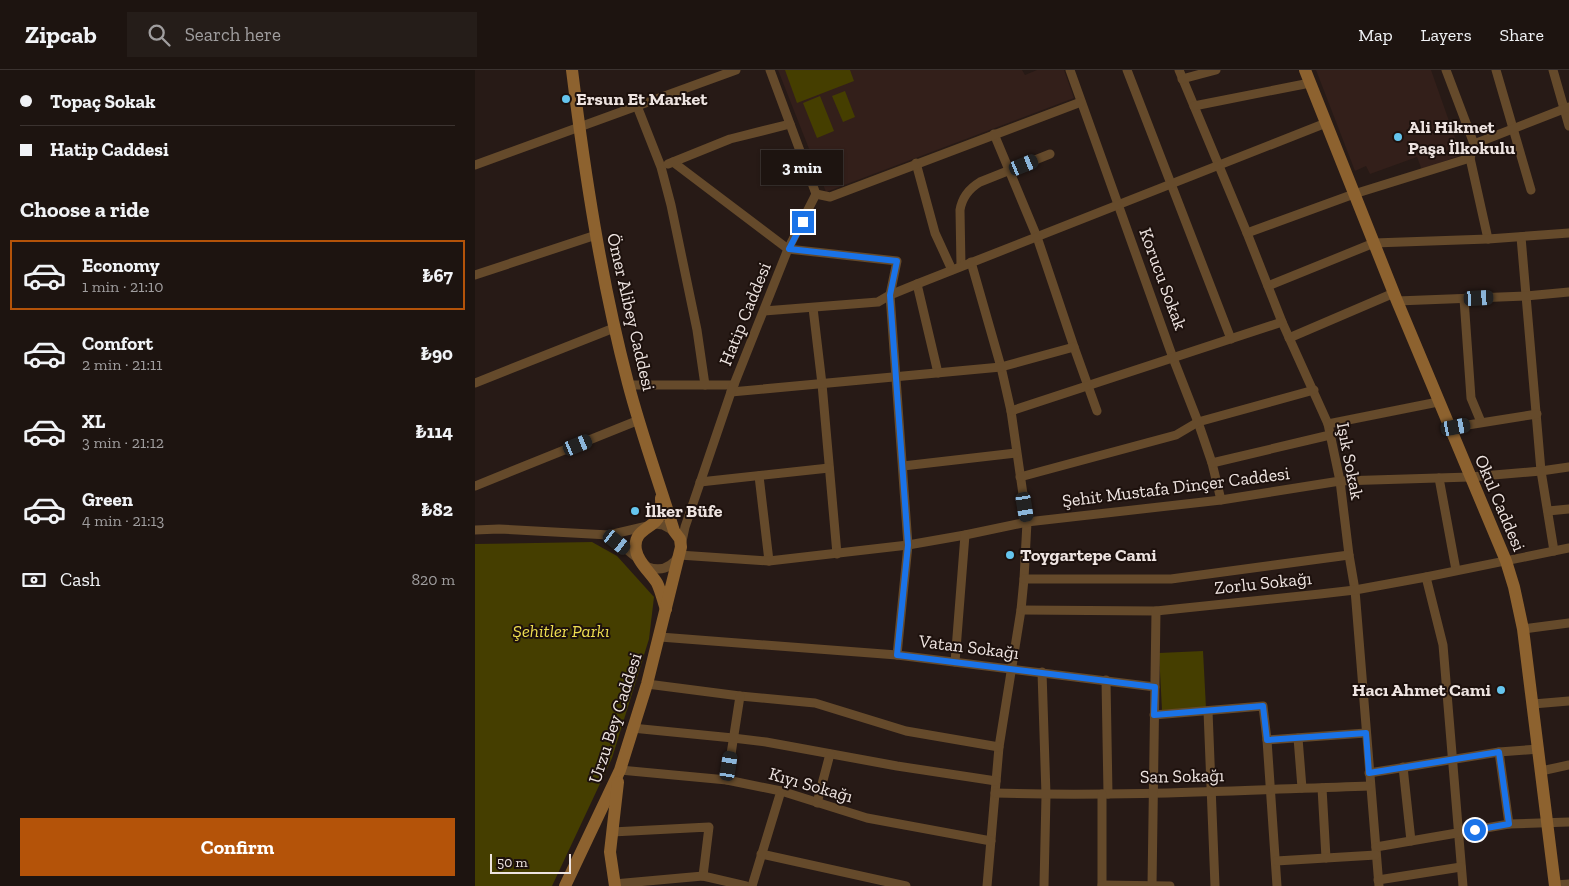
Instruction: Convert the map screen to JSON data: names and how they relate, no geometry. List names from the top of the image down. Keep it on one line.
{"streets":{"main road":["Ömer Alibey Caddesi","Okul Caddesi","Urzu Bey Caddesi"],"street":["Korucu Sokak","Hatip Caddesi","Işık Sokak","Şehit Mustafa Dinçer Caddesi","Zorlu Sokağı","Vatan Sokağı","San Sokağı","Kıyı Sokağı"]},"crossings":[["Korucu Sokak","Şehit Mustafa Dinçer Caddesi"],["Ömer Alibey Caddesi","Hatip Caddesi"],["Ömer Alibey Caddesi","Şehit Mustafa Dinçer Caddesi"],["Ömer Alibey Caddesi","Urzu Bey Caddesi"],["Hatip Caddesi","Şehit Mustafa Dinçer Caddesi"],["Hatip Caddesi","Urzu Bey Caddesi"],["Işık Sokak","Şehit Mustafa Dinçer Caddesi"],["Işık Sokak","Zorlu Sokağı"],["Işık Sokak","San Sokağı"],["Şehit Mustafa Dinçer Caddesi","Okul Caddesi"],["Şehit Mustafa Dinçer Caddesi","Urzu Bey Caddesi"],["Okul Caddesi","Zorlu Sokağı"],["Vatan Sokağı","Urzu Bey Caddesi"],["Urzu Bey Caddesi","Kıyı Sokağı"]],"parks":["Şehitler Parkı"],"places":["Ersun Et Market","Ali Hikmet Paşa İlkokulu","İlker Büfe","Toygartepe Cami","Hacı Ahmet Cami"],"scale_bar":"50 m","page":{"header":"Zipcab","search":"Search here","nav":["Map","Layers","Share"],"banner":["Topaç Sokak","Hatip Caddesi"],"bubble":"3 min","heading":"Choose a ride","list":[{"name":"Economy","note":"1 min · 21:10","value":"₺67"},{"name":"Comfort","note":"2 min · 21:11","value":"₺90"},{"name":"XL","note":"3 min · 21:12","value":"₺114"},{"name":"Green","note":"4 min · 21:13","value":"₺82"}],"pay":["Cash","820 m"],"buttons":"Confirm","scale":"50 m"}}
